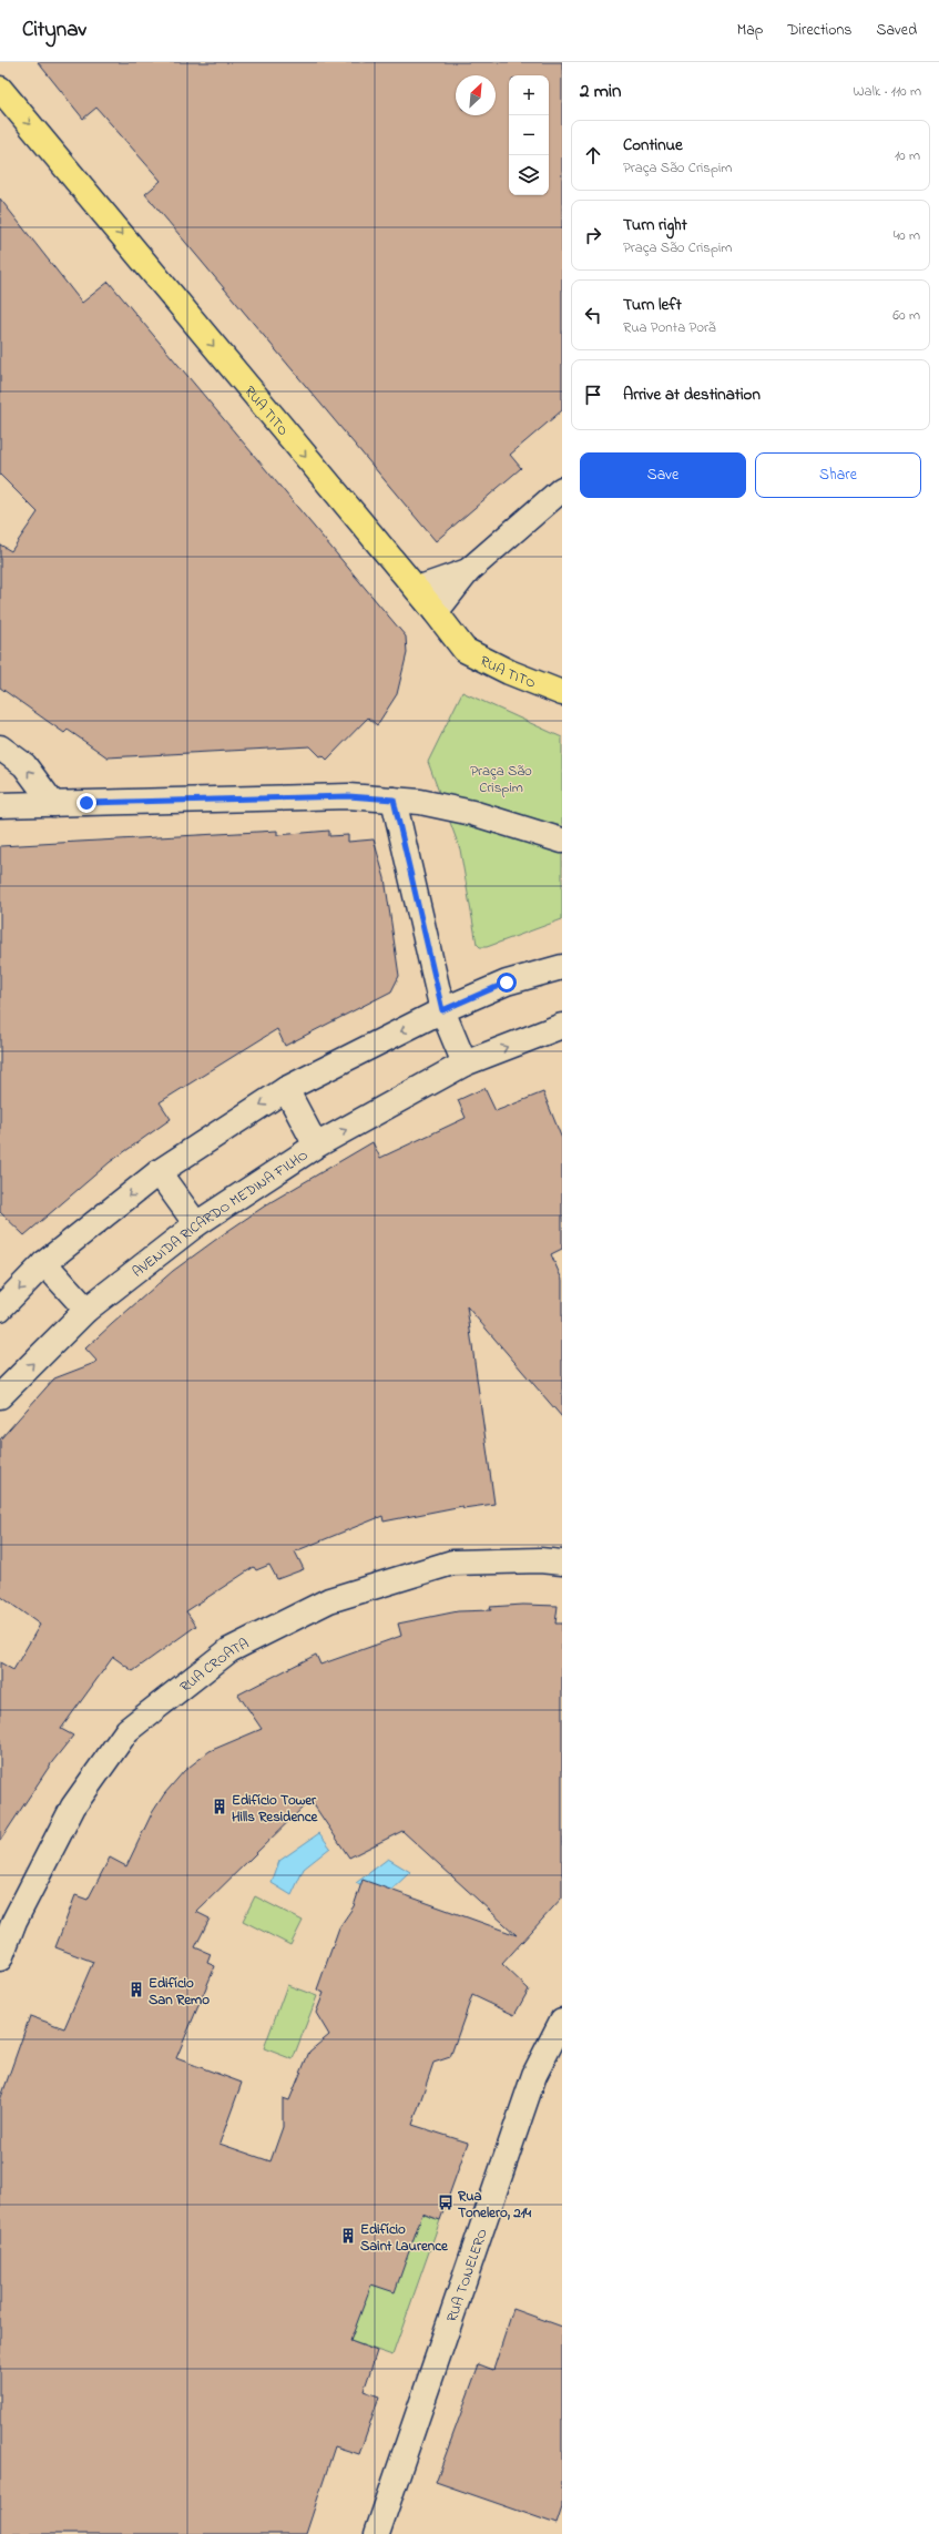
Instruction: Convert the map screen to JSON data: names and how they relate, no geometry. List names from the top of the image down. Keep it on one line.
{"streets":{"main road":["RUA TITO"],"street":["AVENIDA RICARDO MEDINA FILHO","RUA CROATA","RUA TONELERO"]},"one_way":["RUA TITO"],"parks":["Praça São Crispim"],"places":{"building":["Edifício Tower Hills Residence","Edifício San Remo","Edifício Saint Laurence"],"bus stop":["Rua Tonelero, 214"]},"north":"top right","page":{"header":"Citynav","nav":["Map","Directions","Saved"],"heading":["2 min","Walk · 110 m"],"map_buttons":["+","−"],"list":[["Continue","Praça São Crispim","10 m"],["Turn right","Praça São Crispim","40 m"],["Turn left","Rua Ponta Porã","60 m"],"Arrive at destination"],"buttons":["Save","Share"]}}
